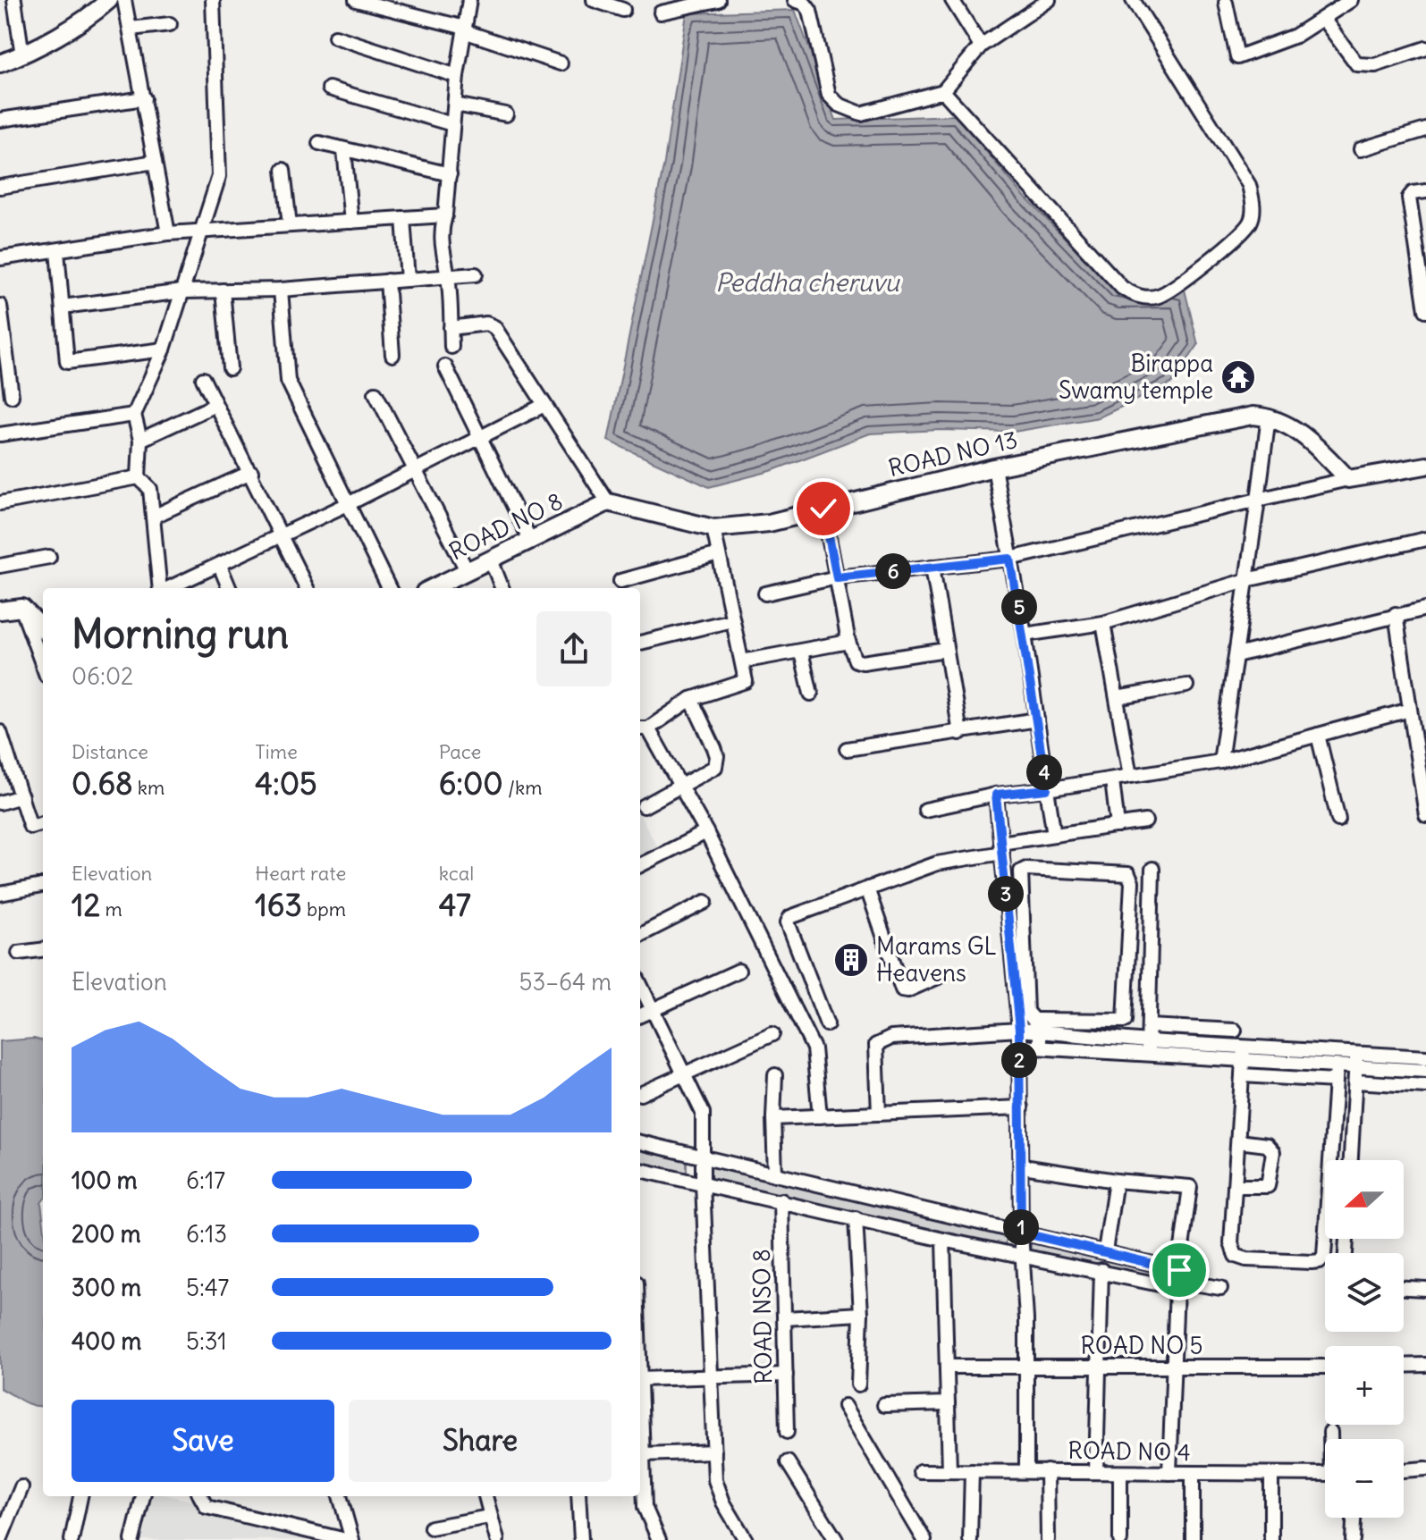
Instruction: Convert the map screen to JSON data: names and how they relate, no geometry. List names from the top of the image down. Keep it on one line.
{"streets":{"street":["ROAD NO 13","ROAD NO 8","ROAD NSO 8","ROAD NO 5","ROAD NO 4"]},"crossings":[["ROAD NO 13","ROAD NO 8"]],"water":["Peddha cheruvu"],"places":{"temple":["Birappa Swamy temple"],"building":["Marams GL Heavens"]},"north":"left","page":{"pins":["6","5","4","3","2","1"],"heading":["Morning run","06:02"],"stats":[["Distance","0.68 km"],["Time","4:05"],["Pace","6:00 /km"],["Elevation","12 m"],["Heart rate","163 bpm"],["kcal","47"]],"chart":["Elevation","53–64 m"],"list":[{"name":"100 m","note":"6:17"},{"name":"200 m","note":"6:13"},{"name":"300 m","note":"5:47"},{"name":"400 m","note":"5:31"}],"map_buttons":["+","−"],"buttons":["Save","Share"]}}
